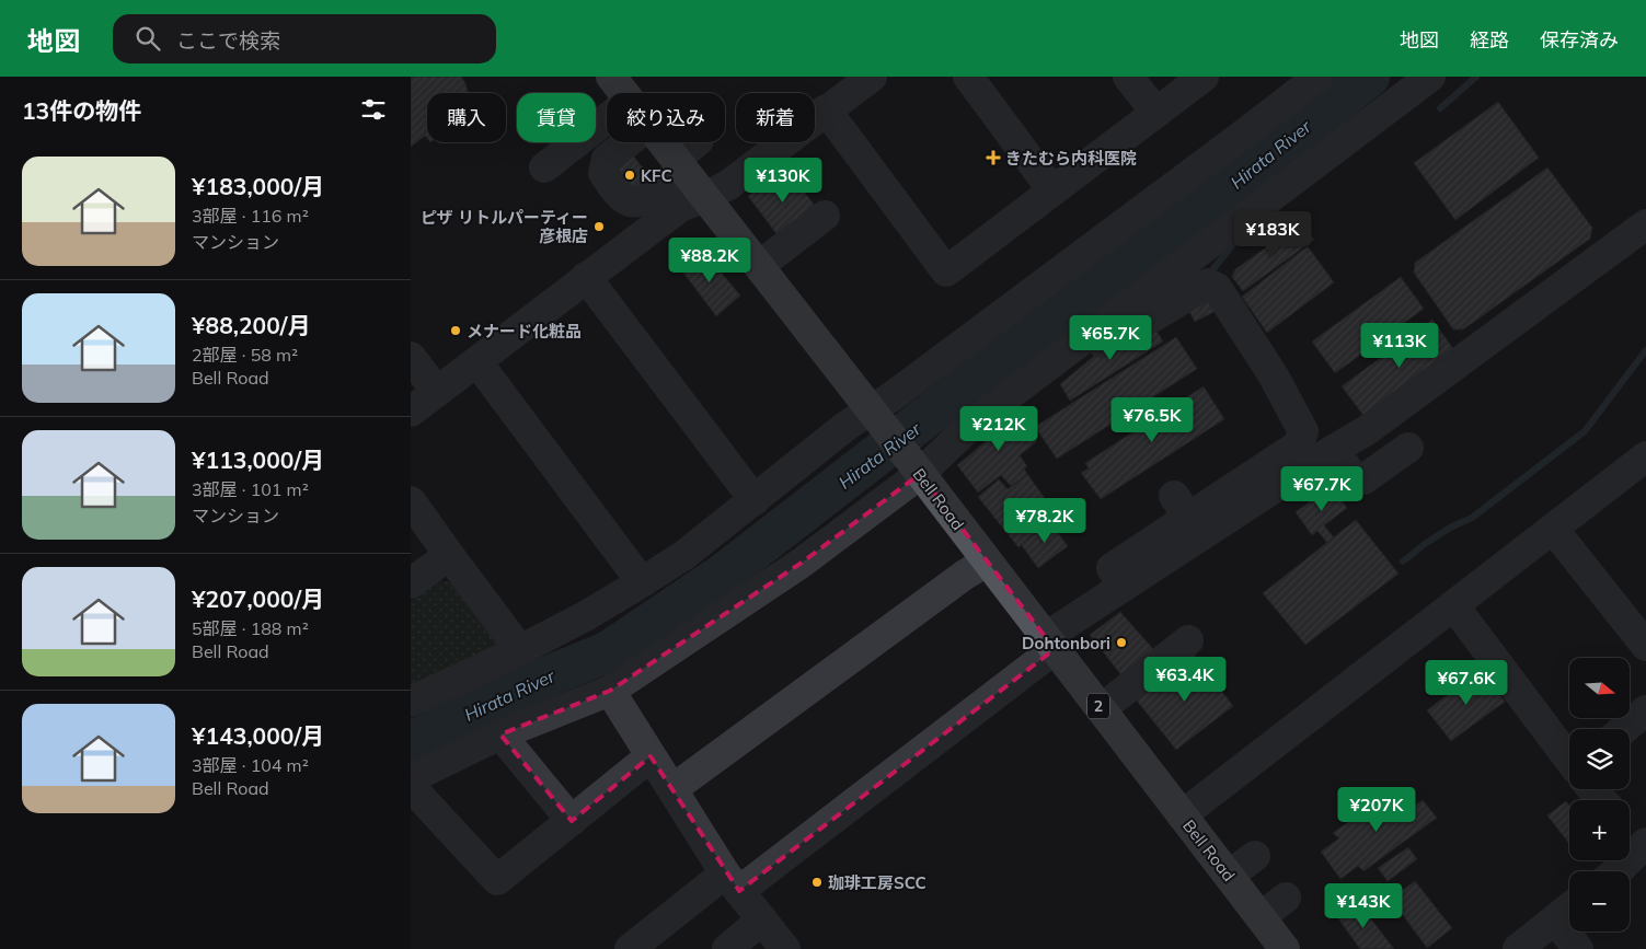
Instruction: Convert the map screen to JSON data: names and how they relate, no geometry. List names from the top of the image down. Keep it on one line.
{"streets":{"main road":["Bell Road","2"]},"water":["Hirata River"],"places":{"health":["きたむら内科医院"],"other":["KFC","ピザ リトルパーティー 彦根店","メナード化粧品","Dohtonbori","珈琲工房SCC"]},"north":"right","page":{"header":"地図","search":"ここで検索","nav":["地図","経路","保存済み"],"heading":"13件の物件","chip":["購入","賃貸","絞り込み","新着"],"list":[{"name":"¥183,000/月","note":"3部屋 · 116 m² · マンション"},{"name":"¥88,200/月","note":"2部屋 · 58 m² · Bell Road"},{"name":"¥113,000/月","note":"3部屋 · 101 m² · マンション"},{"name":"¥207,000/月","note":"5部屋 · 188 m² · Bell Road"},{"name":"¥143,000/月","note":"3部屋 · 104 m² · Bell Road"}],"price":["¥130K","¥183K","¥88.2K","¥65.7K","¥113K","¥76.5K","¥212K","¥67.7K","¥78.2K","¥63.4K","¥67.6K","¥207K","¥143K"],"map_buttons":["+","−"]}}
